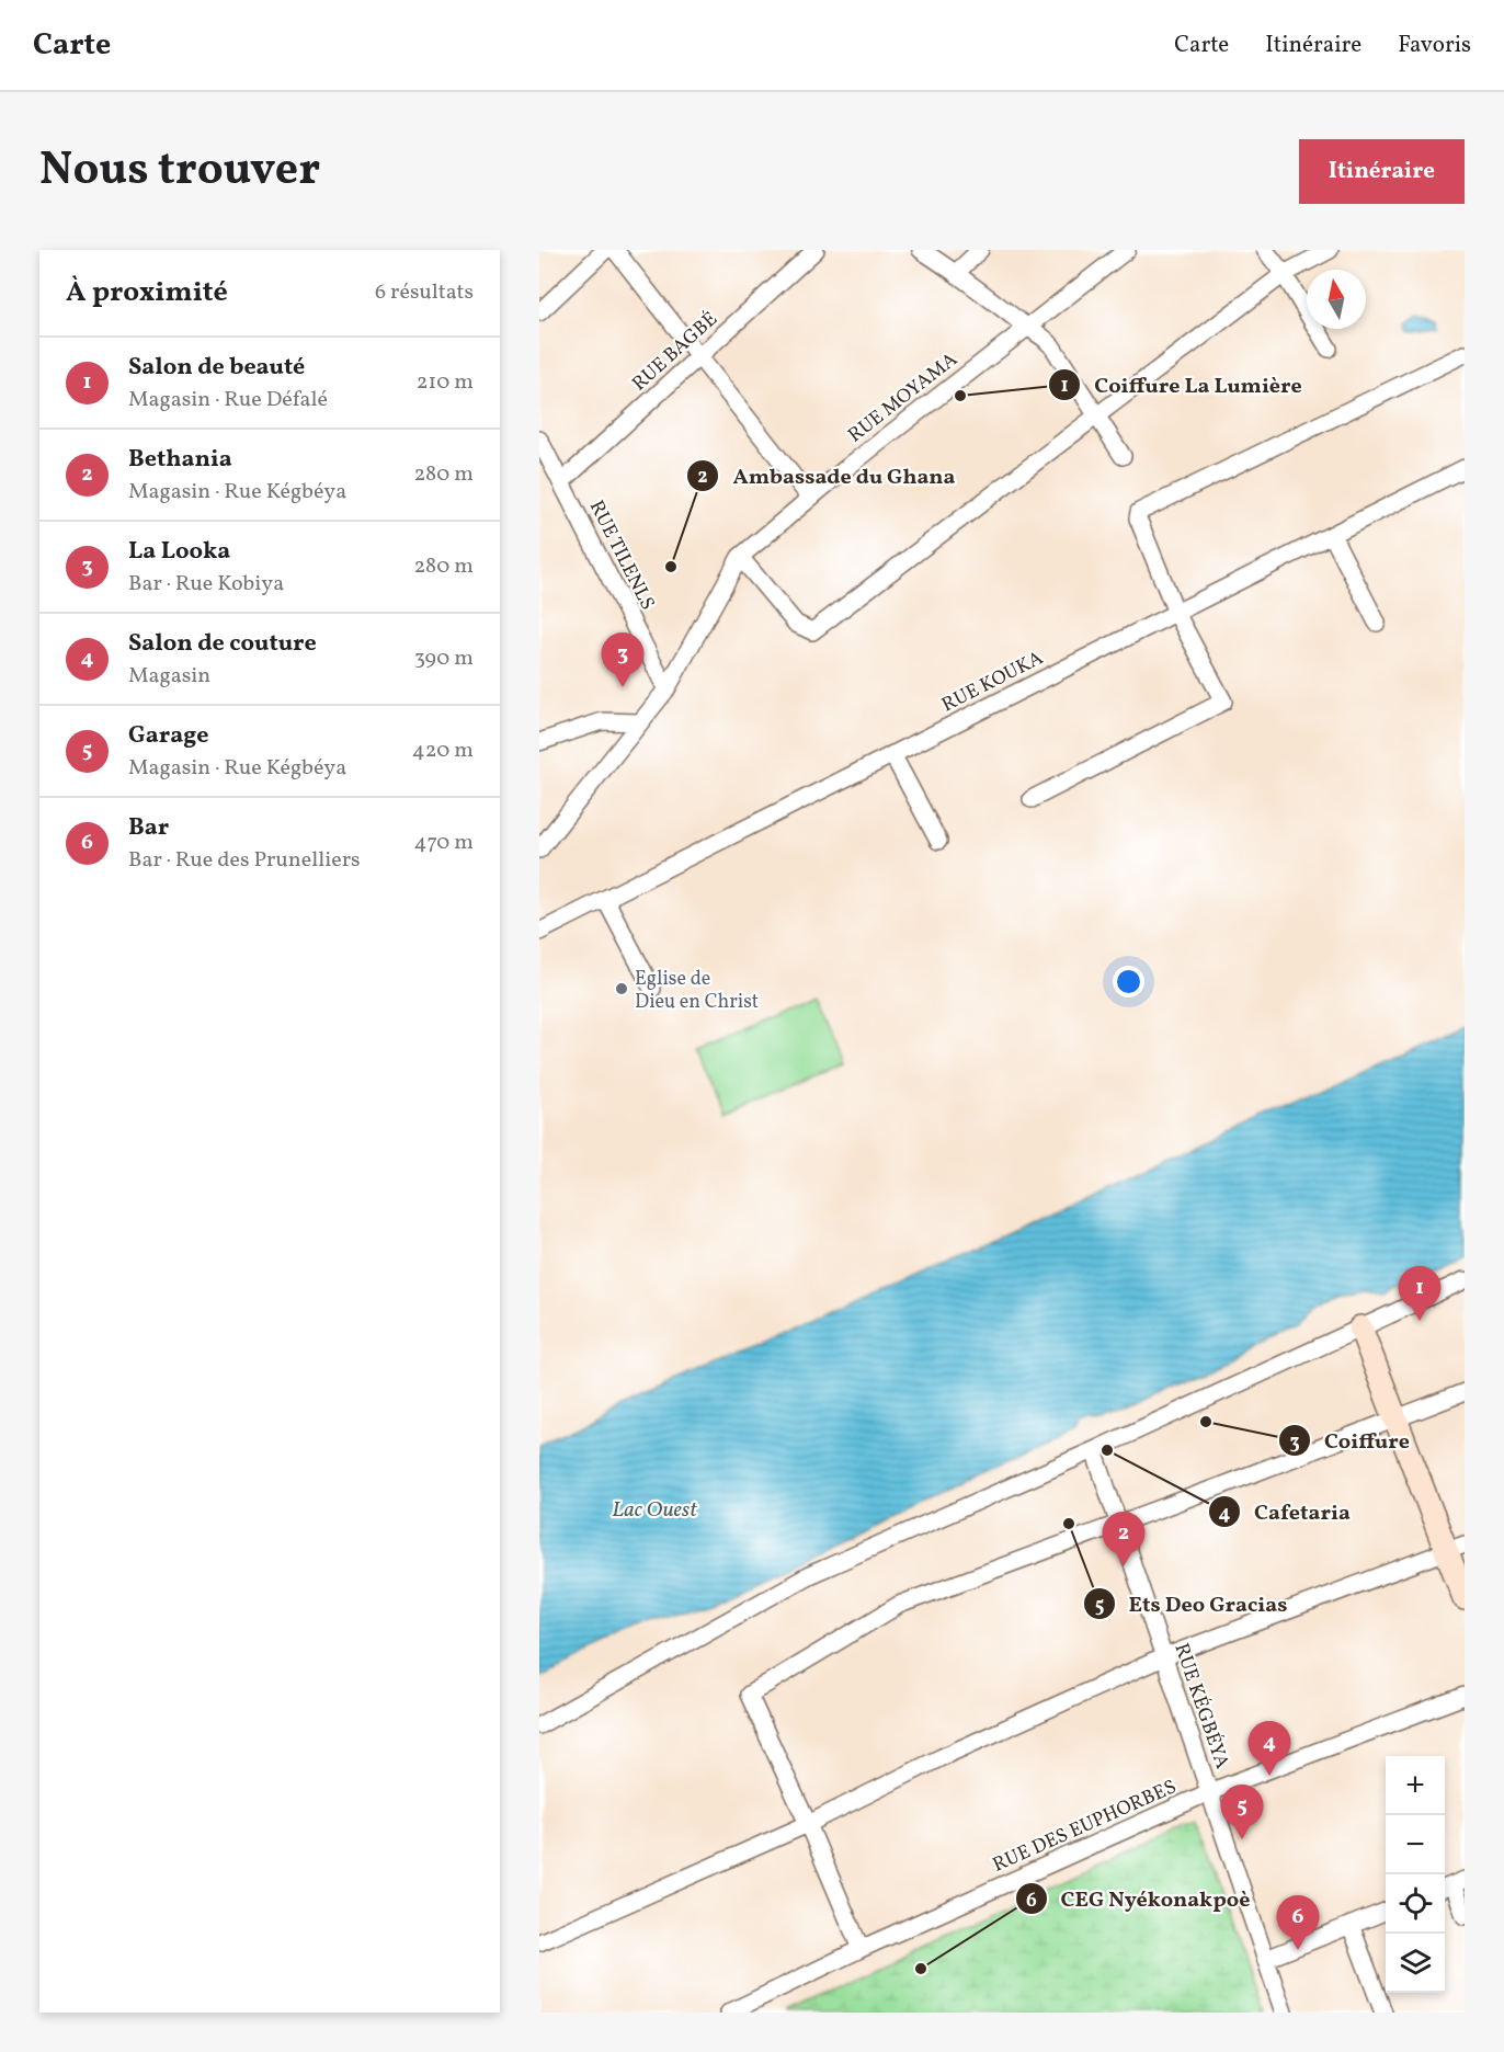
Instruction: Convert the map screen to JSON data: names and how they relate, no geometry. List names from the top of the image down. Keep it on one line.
{"streets":{"street":["RUE BAGBÉ","RUE MOYAMA","RUE TILENLS","RUE KOUKA","RUE KÉGBÉYA","RUE DES EUPHORBES"]},"crossings":[["RUE BAGBÉ","RUE TILENLS"],["RUE MOYAMA","RUE TILENLS"],["RUE KÉGBÉYA","RUE DES EUPHORBES"]],"water":["Lac Ouest"],"places":["Coiffure La Lumière","Ambassade du Ghana","Eglise de Dieu en Christ","Coiffure","Cafetaria","Ets Deo Gracias","CEG Nyékonakpoè"],"north":"top","page":{"header":"Carte","nav":["Carte","Itinéraire","Favoris"],"title":"Nous trouver","buttons":"Itinéraire","heading":["À proximité","6 résultats"],"list":[{"mark":"1","name":"Salon de beauté","note":"Magasin · Rue Défalé","value":"210 m"},{"mark":"2","name":"Bethania","note":"Magasin · Rue Kégbéya","value":"280 m"},{"mark":"3","name":"La Looka","note":"Bar · Rue Kobiya","value":"280 m"},{"mark":"4","name":"Salon de couture","note":"Magasin","value":"390 m"},{"mark":"5","name":"Garage","note":"Magasin · Rue Kégbéya","value":"420 m"},{"mark":"6","name":"Bar","note":"Bar · Rue des Prunelliers","value":"470 m"}],"pins":["3","1","2","4","5","6"],"map_buttons":["+","−"]}}
